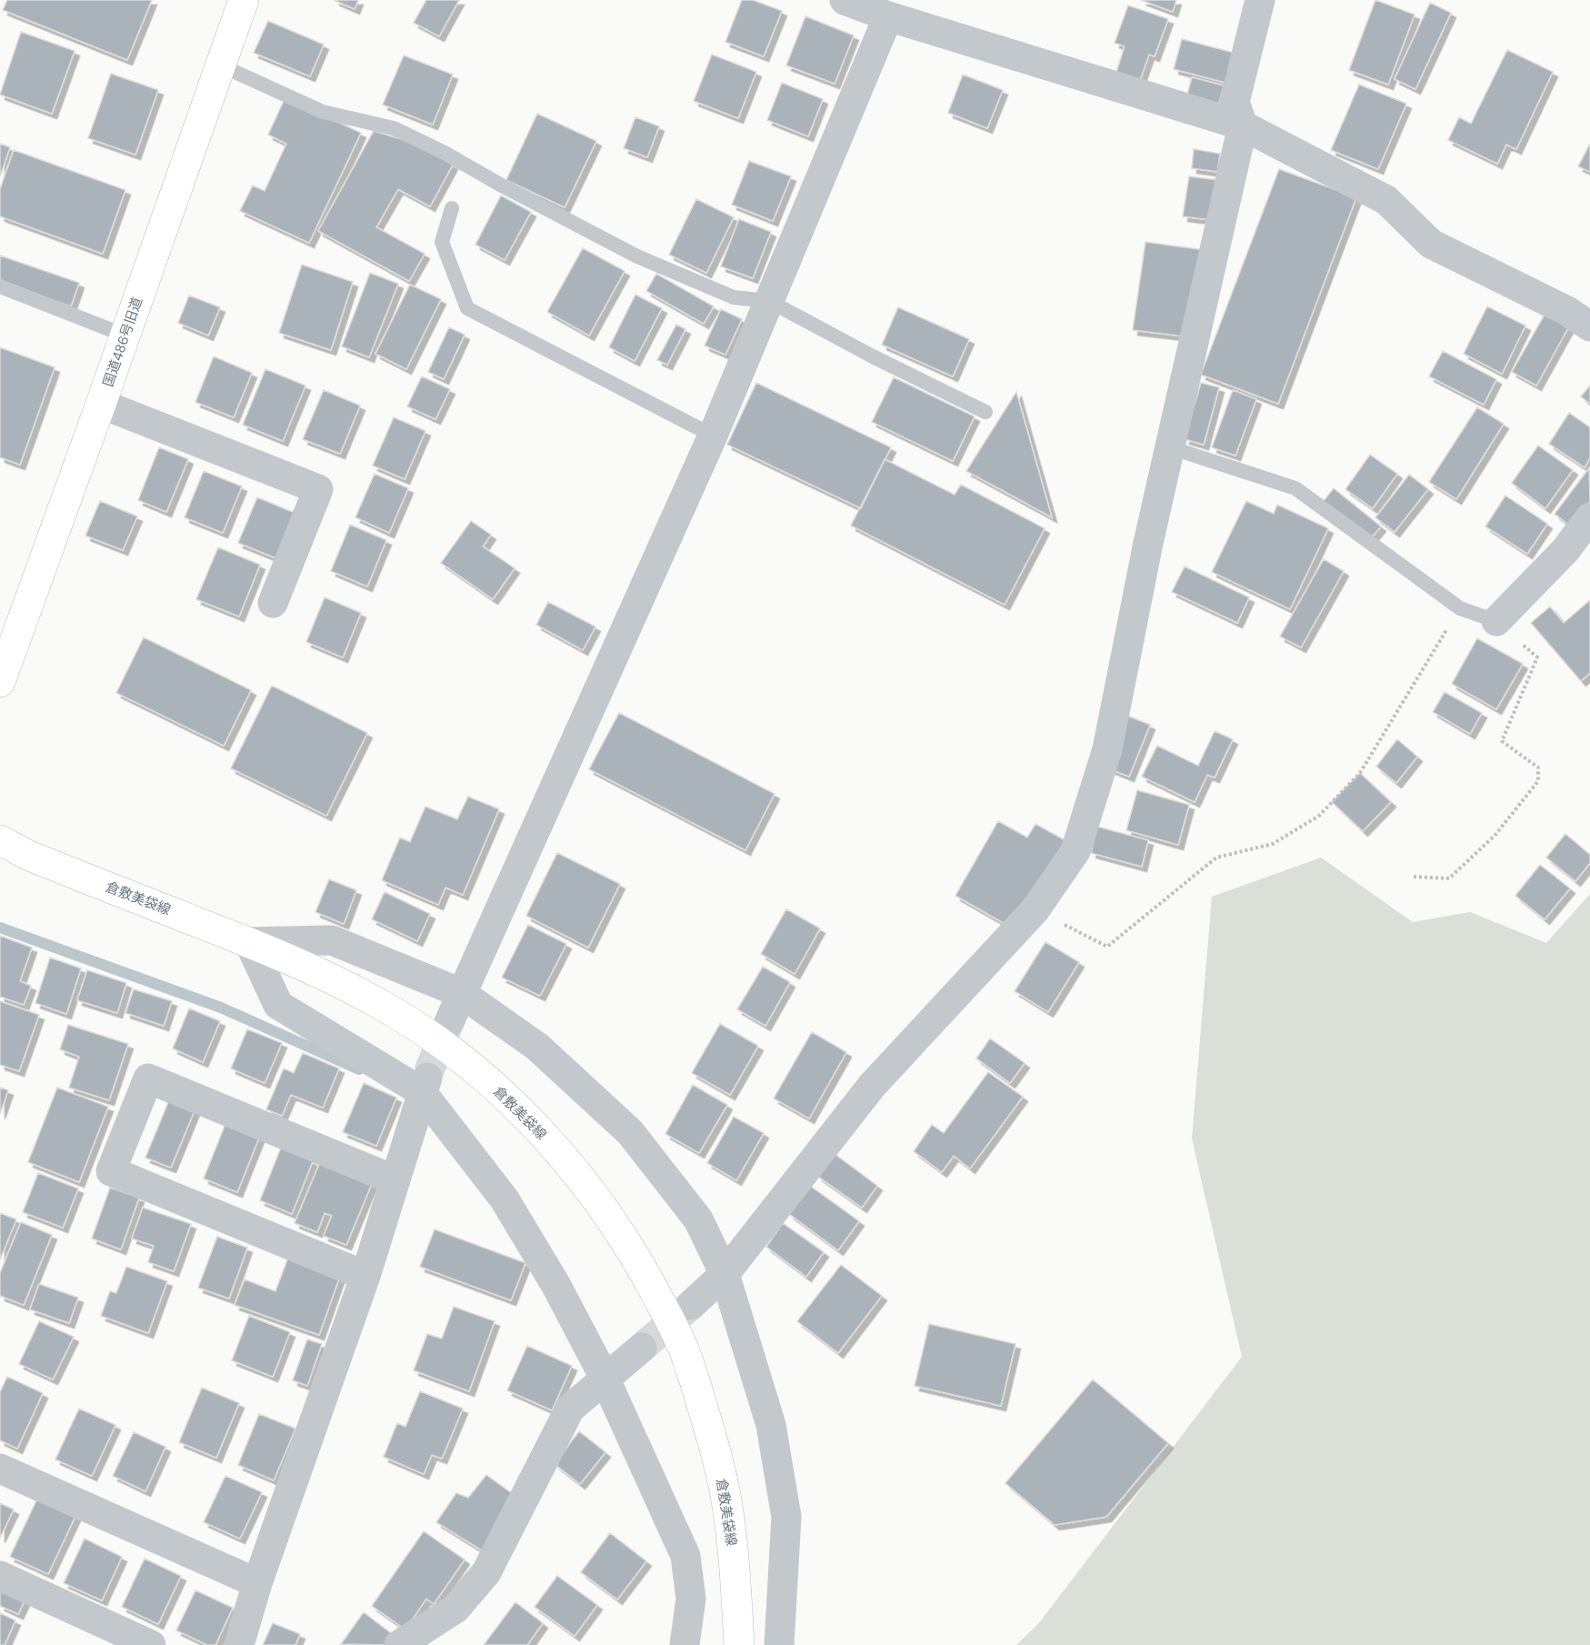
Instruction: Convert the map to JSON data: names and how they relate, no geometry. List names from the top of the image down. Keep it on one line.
{"streets":{"main road":["国道486号旧道","倉敷美袋線"]}}
